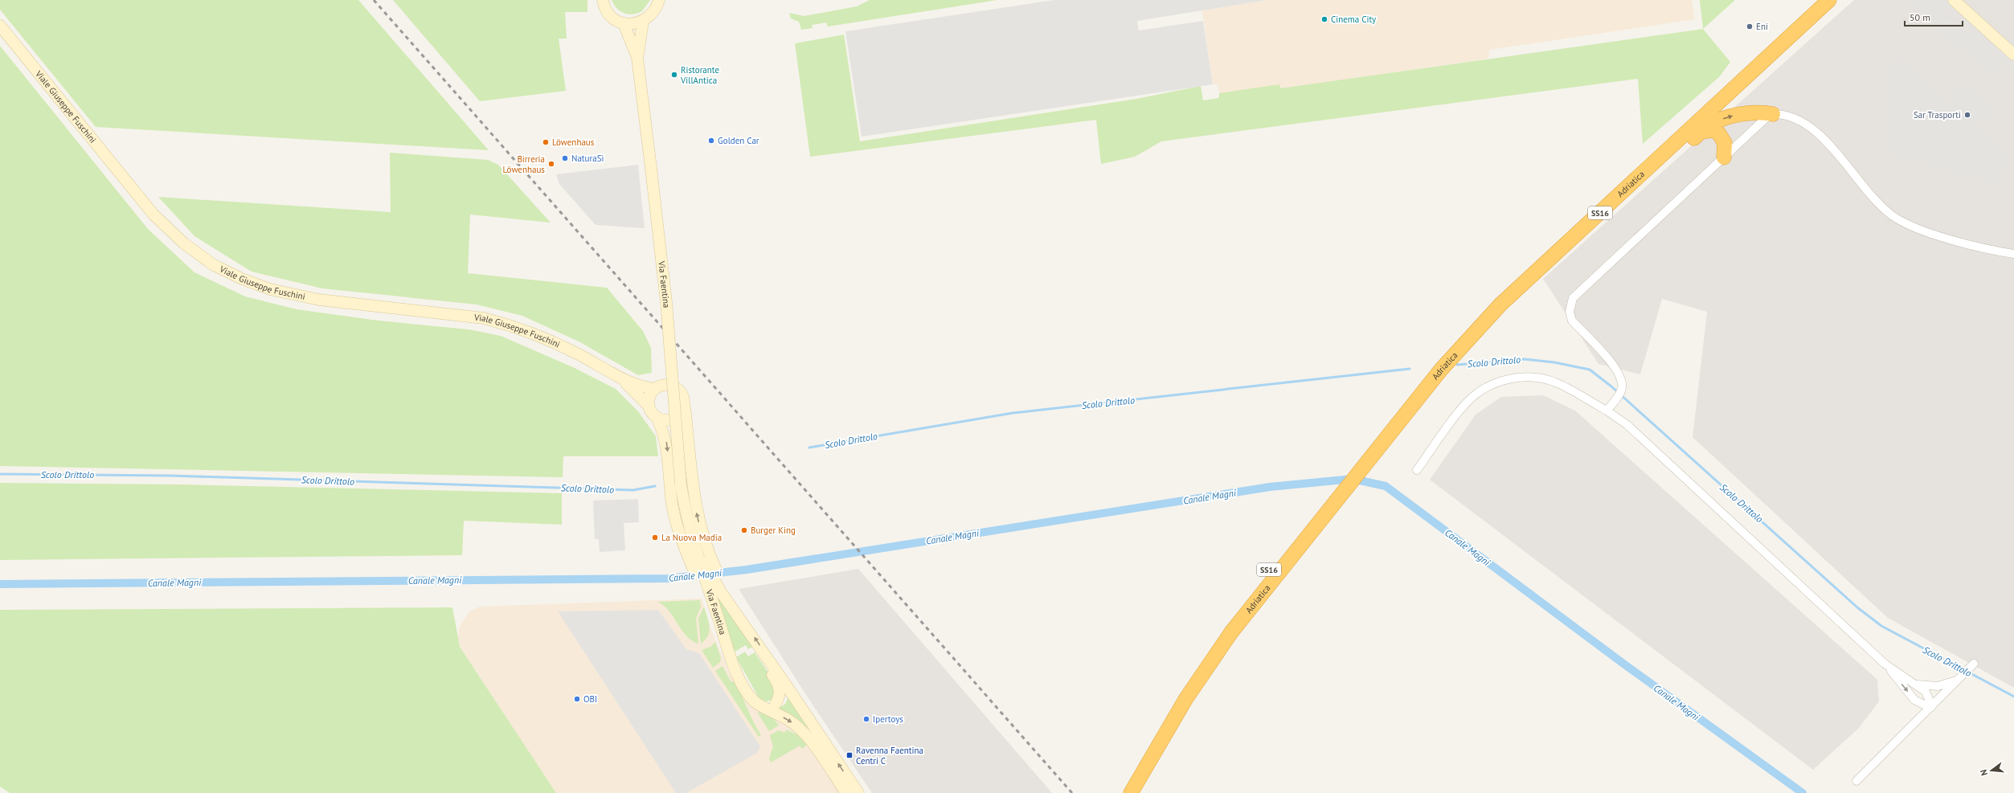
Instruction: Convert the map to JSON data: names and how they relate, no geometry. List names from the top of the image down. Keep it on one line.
{"streets":{"highway":["Adriatica","SS16"],"main road":["Viale Giuseppe Fuschini","Via Faentina"]},"water":["Scolo Drittolo","Canale Magni"],"places":{"other":["Cinema City","Eni","Ristorante VillAntica","Sar Trasporti","Golden Car","Löwenhaus","NaturaSì","Birreria Löwenhaus","Burger King","La Nuova Madia","OBI","Ipertoys"],"transit":["Ravenna Faentina Centri C"]},"scale_bar":"50 m","north":"left"}
